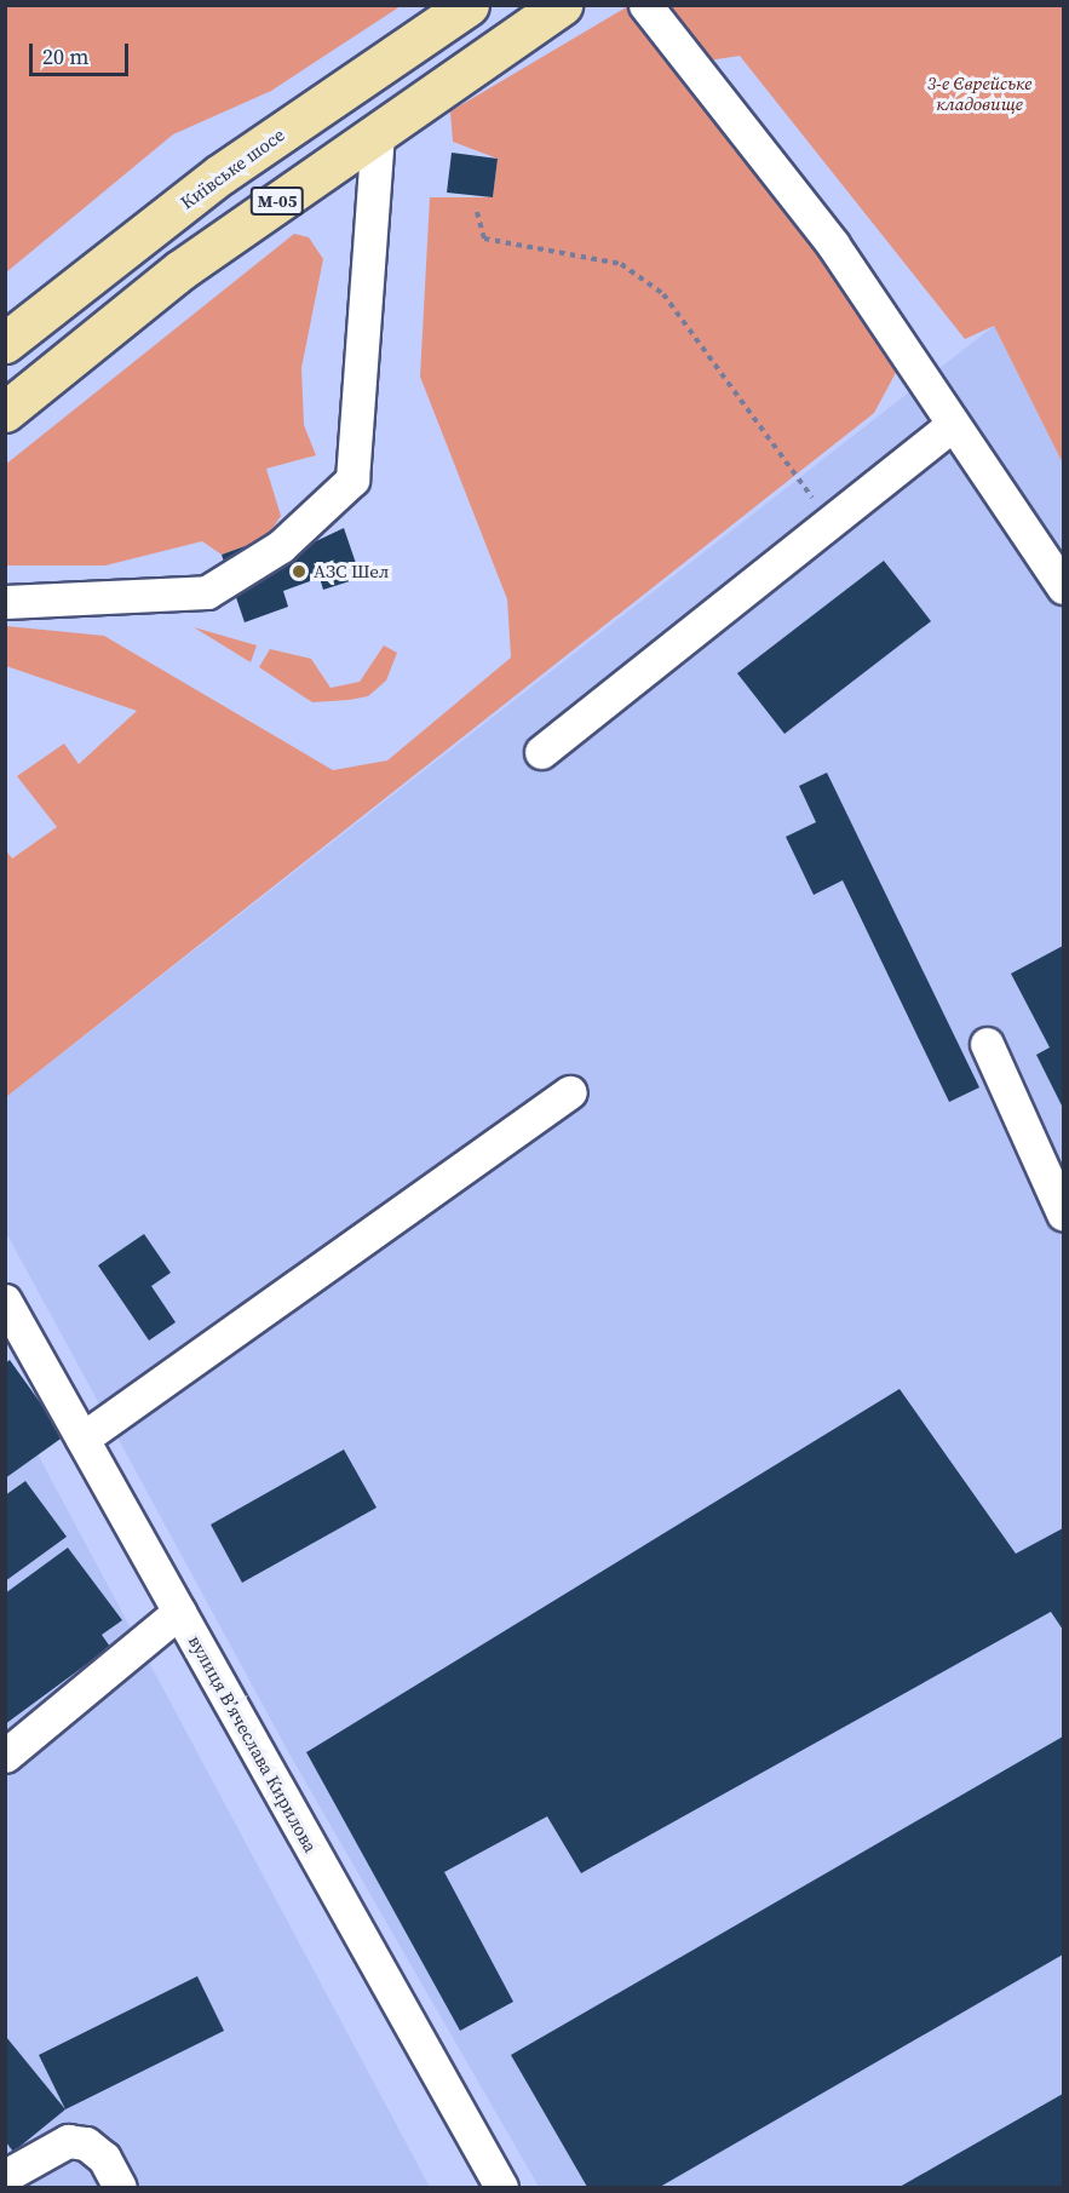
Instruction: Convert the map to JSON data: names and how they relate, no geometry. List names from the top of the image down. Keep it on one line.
{"streets":{"main road":["Київське шосе","М-05"],"street":["вулиця Вʼячеслава Кирилова"]},"parks":["3-е Єврейське кладовище"],"places":["АЗС Шел"],"scale_bar":"20 m"}
